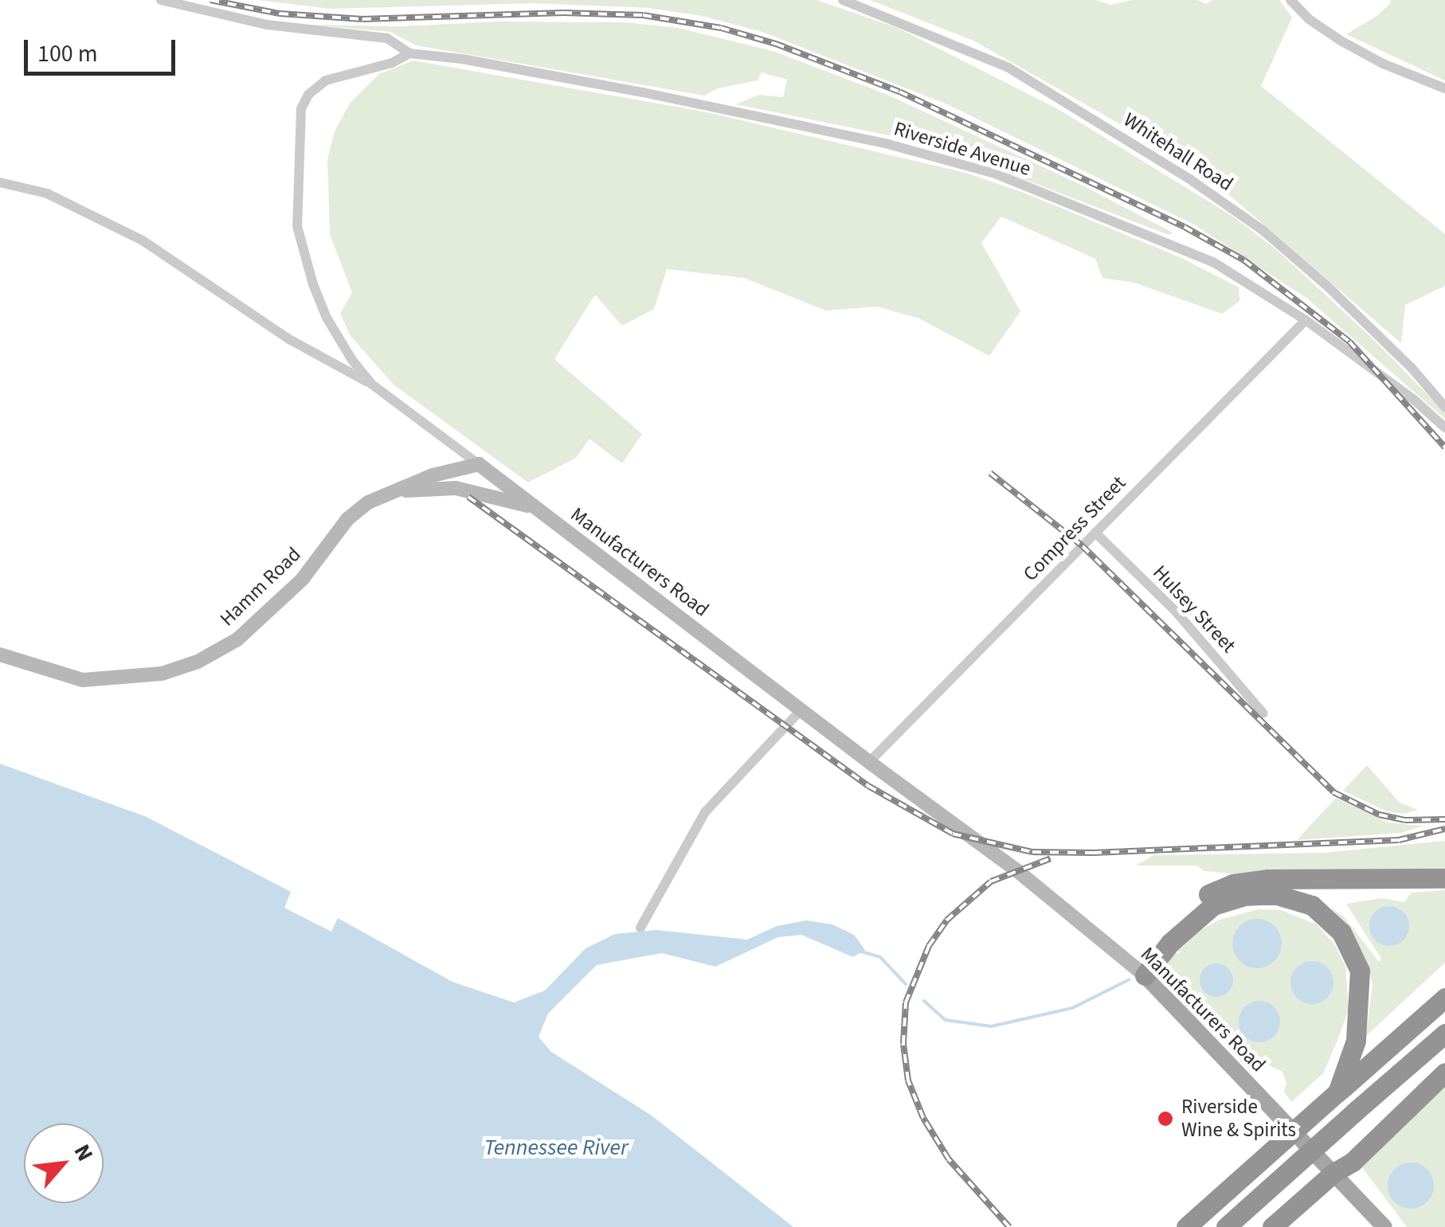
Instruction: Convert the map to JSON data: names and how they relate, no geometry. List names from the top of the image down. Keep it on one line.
{"streets":{"main road":["Manufacturers Road","Hamm Road"],"street":["Riverside Avenue","Whitehall Road","Compress Street","Hulsey Street"]},"crossings":[["Riverside Avenue","Compress Street"],["Riverside Avenue","Manufacturers Road"],["Compress Street","Manufacturers Road"],["Compress Street","Hulsey Street"],["Manufacturers Road","Hamm Road"]],"water":["Tennessee River"],"places":["Riverside Wine & Spirits"],"scale_bar":"100 m","north":"top right"}
